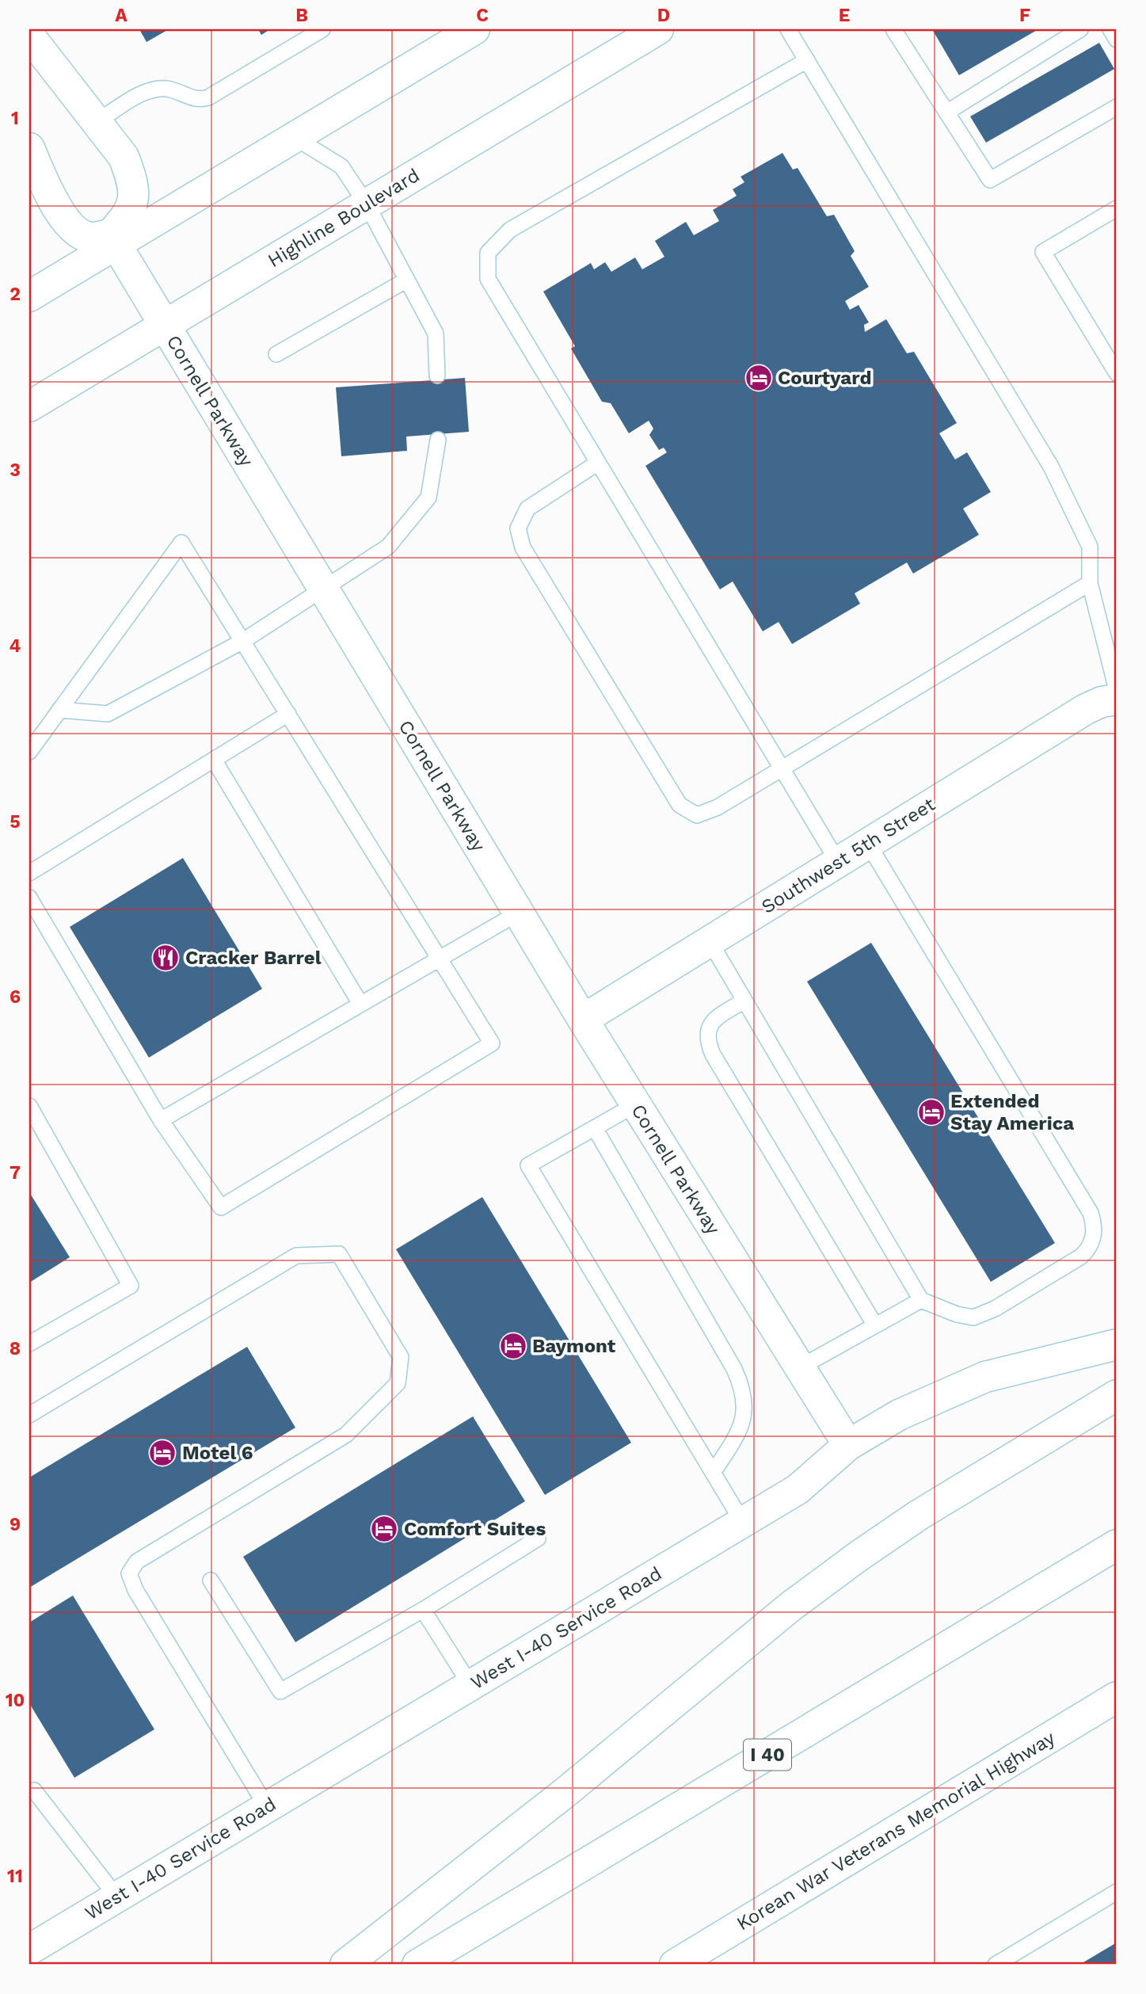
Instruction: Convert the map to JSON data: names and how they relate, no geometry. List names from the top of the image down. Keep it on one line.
{"streets":{"main road":["Highline Boulevard","Cornell Parkway","Southwest 5th Street","West I-40 Service Road","I 40","Korean War Veterans Memorial Highway"]},"crossings":[["Highline Boulevard","Cornell Parkway"],["Cornell Parkway","Southwest 5th Street"],["Cornell Parkway","West I-40 Service Road"]],"places":{"hotel":["Courtyard","Extended Stay America","Baymont","Motel 6","Comfort Suites"],"restaurant":["Cracker Barrel"]},"grid":{"columns":["A","B","C","D","E","F"],"rows":["1","2","3","4","5","6","7","8","9","10","11"]}}
